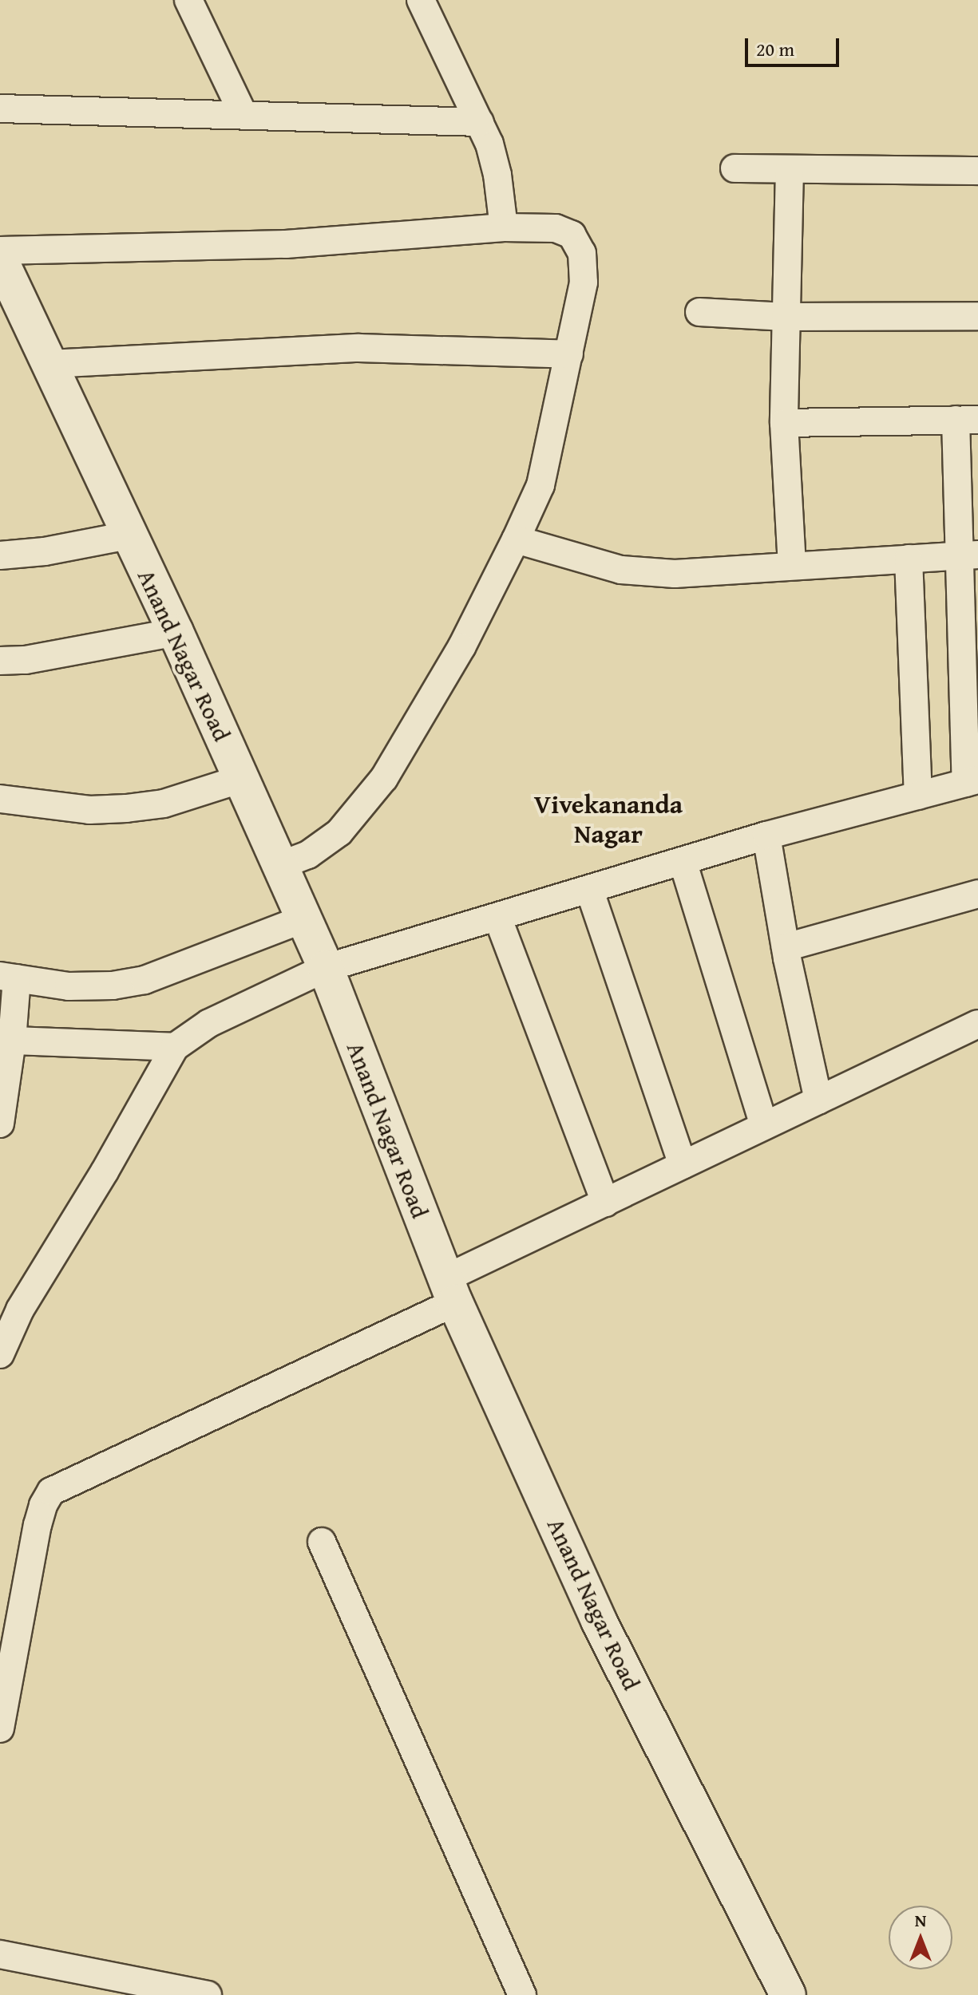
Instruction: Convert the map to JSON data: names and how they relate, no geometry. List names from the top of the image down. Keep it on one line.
{"streets":{"street":["Anand Nagar Road"]},"districts":["Vivekananda Nagar"],"scale_bar":"20 m","north":"top"}
